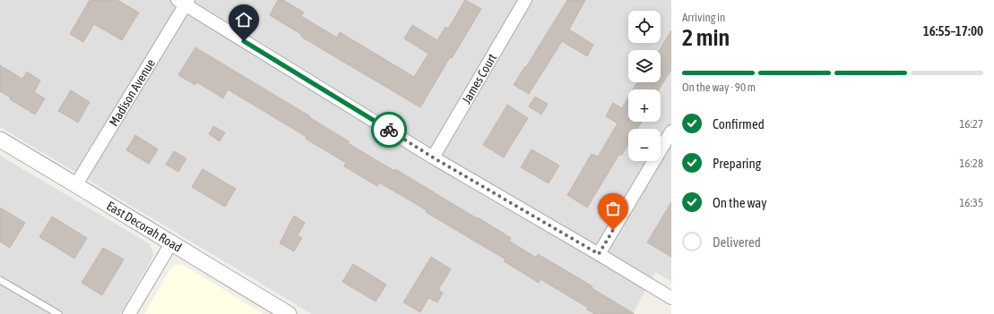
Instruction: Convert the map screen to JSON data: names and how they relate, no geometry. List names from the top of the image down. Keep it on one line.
{"streets":{"street":["James Court","Madison Avenue","East Decorah Road"]},"crossings":[["Madison Avenue","East Decorah Road"]],"page":{"heading":["2 min","Arriving in","16:55–17:00"],"map_buttons":["+","−"],"bar":"On the way · 90 m","list":[["Confirmed","16:27"],["Preparing","16:28"],["On the way","16:35"],"Delivered"]}}
